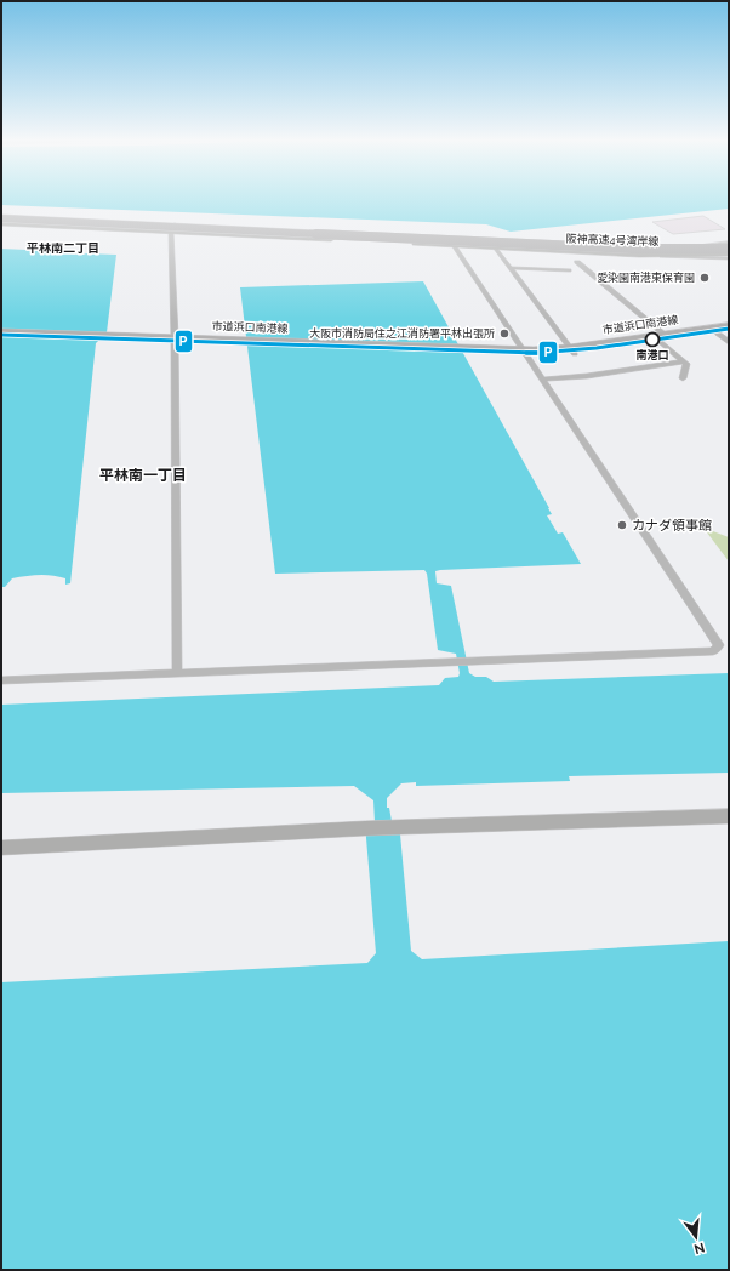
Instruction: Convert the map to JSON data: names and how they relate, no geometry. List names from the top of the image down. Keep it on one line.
{"streets":{"highway":["阪神高速4号湾岸線"],"main road":["市道浜口南港線"]},"districts":["平林南二丁目","平林南一丁目"],"places":["愛染園南港東保育園","大阪市消防局住之江消防署平林出張所","南港口","カナダ領事館"],"lines":["transit line P"],"north":"bottom"}
